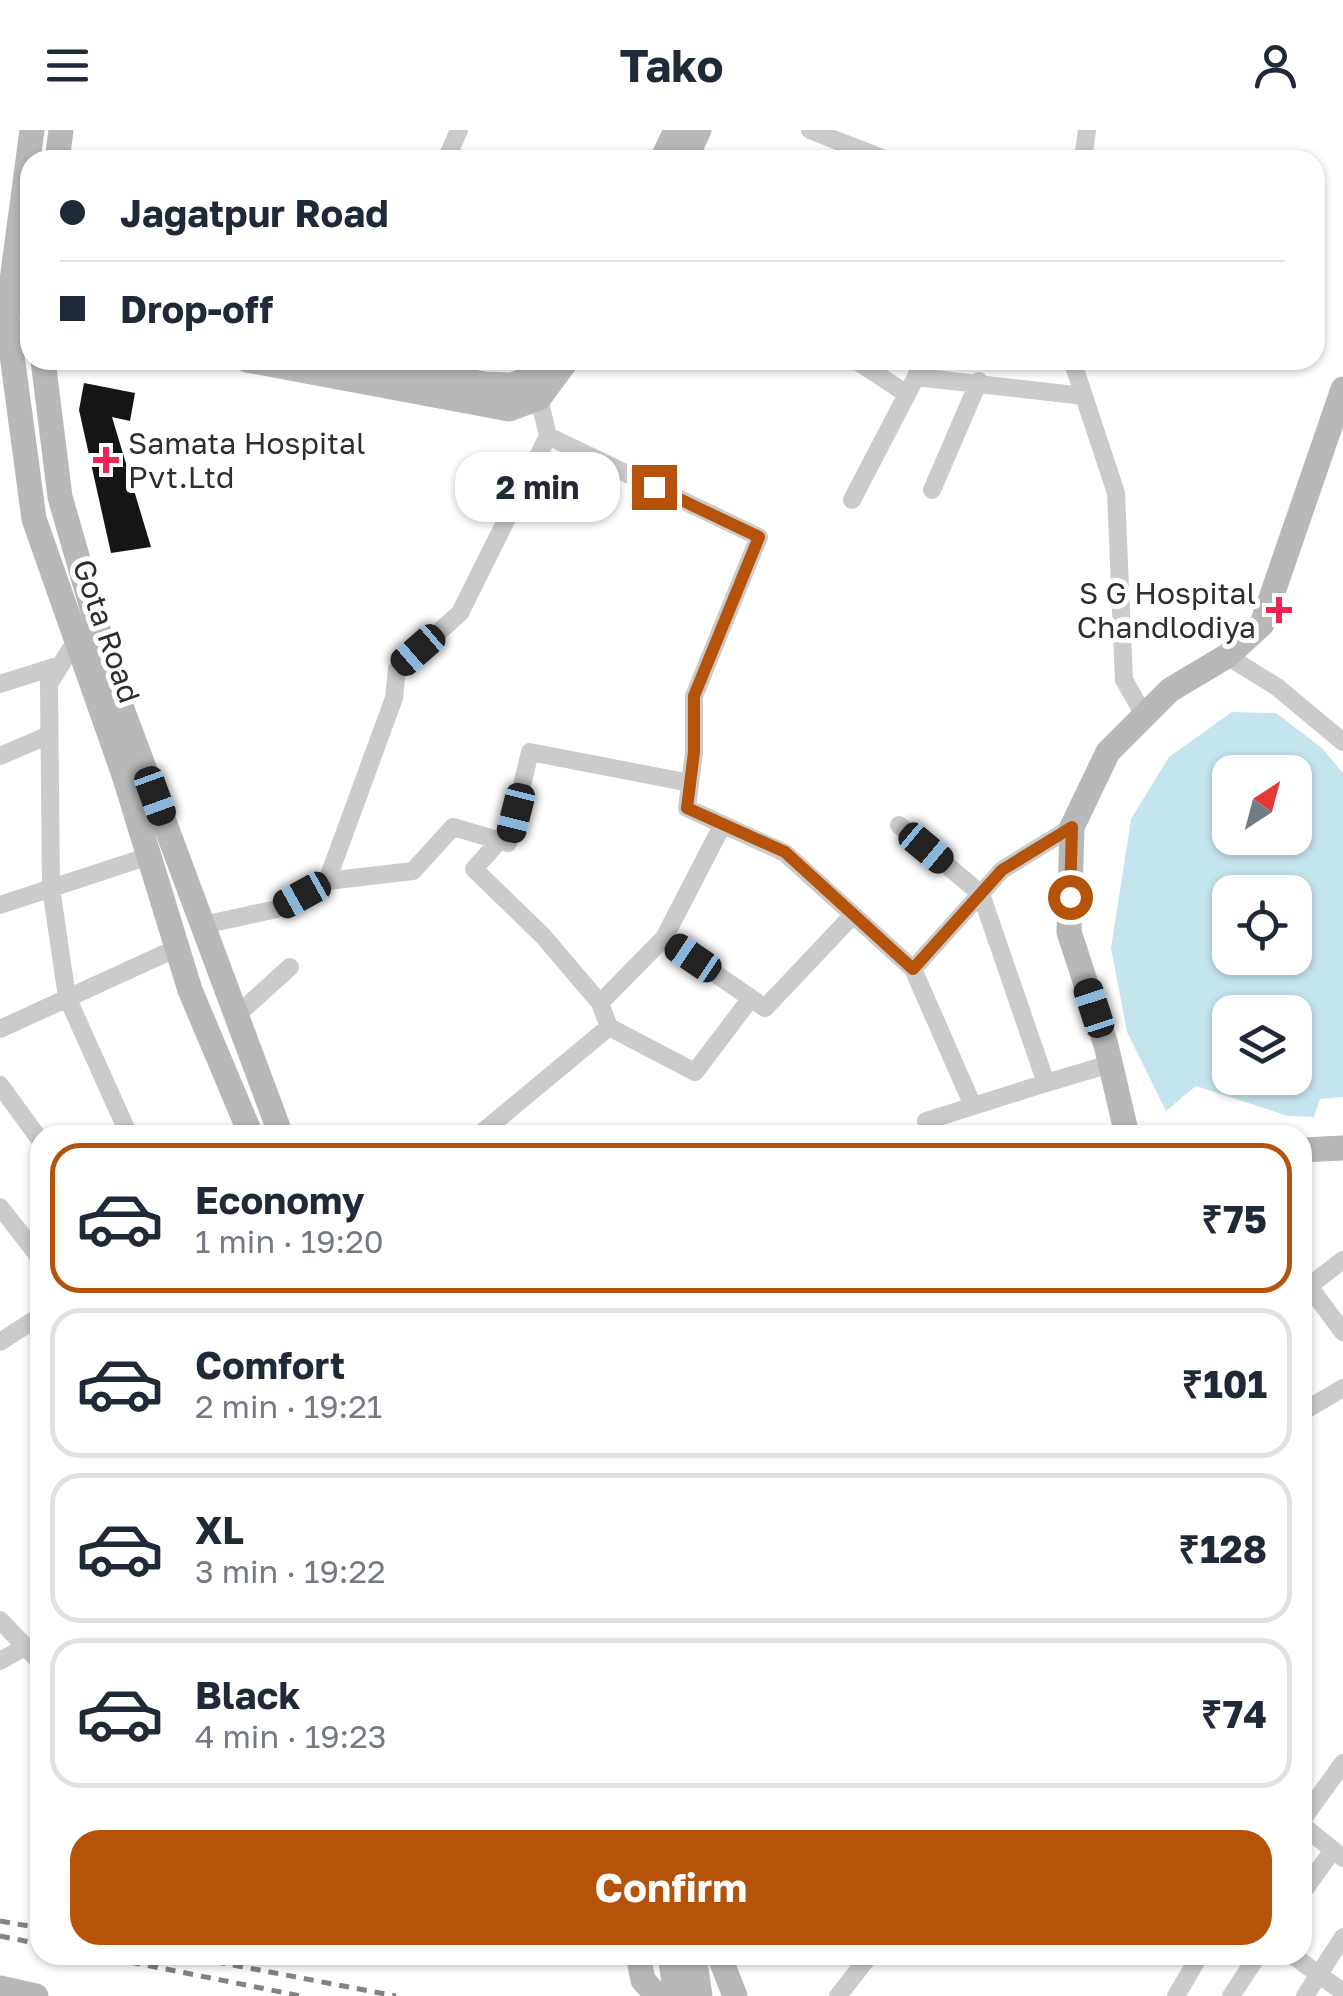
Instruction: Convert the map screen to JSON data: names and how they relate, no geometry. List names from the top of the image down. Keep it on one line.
{"streets":{"main road":["Gota Road"]},"places":{"health":["Samata Hospital Pvt.Ltd","S G Hospital Chandlodiya"]},"north":"top right","page":{"header":"Tako","banner":["Jagatpur Road","Drop-off"],"bubble":"2 min","list":[{"name":"Economy","note":"1 min · 19:20","value":"₹75"},{"name":"Comfort","note":"2 min · 19:21","value":"₹101"},{"name":"XL","note":"3 min · 19:22","value":"₹128"},{"name":"Black","note":"4 min · 19:23","value":"₹74"}],"buttons":"Confirm"}}
